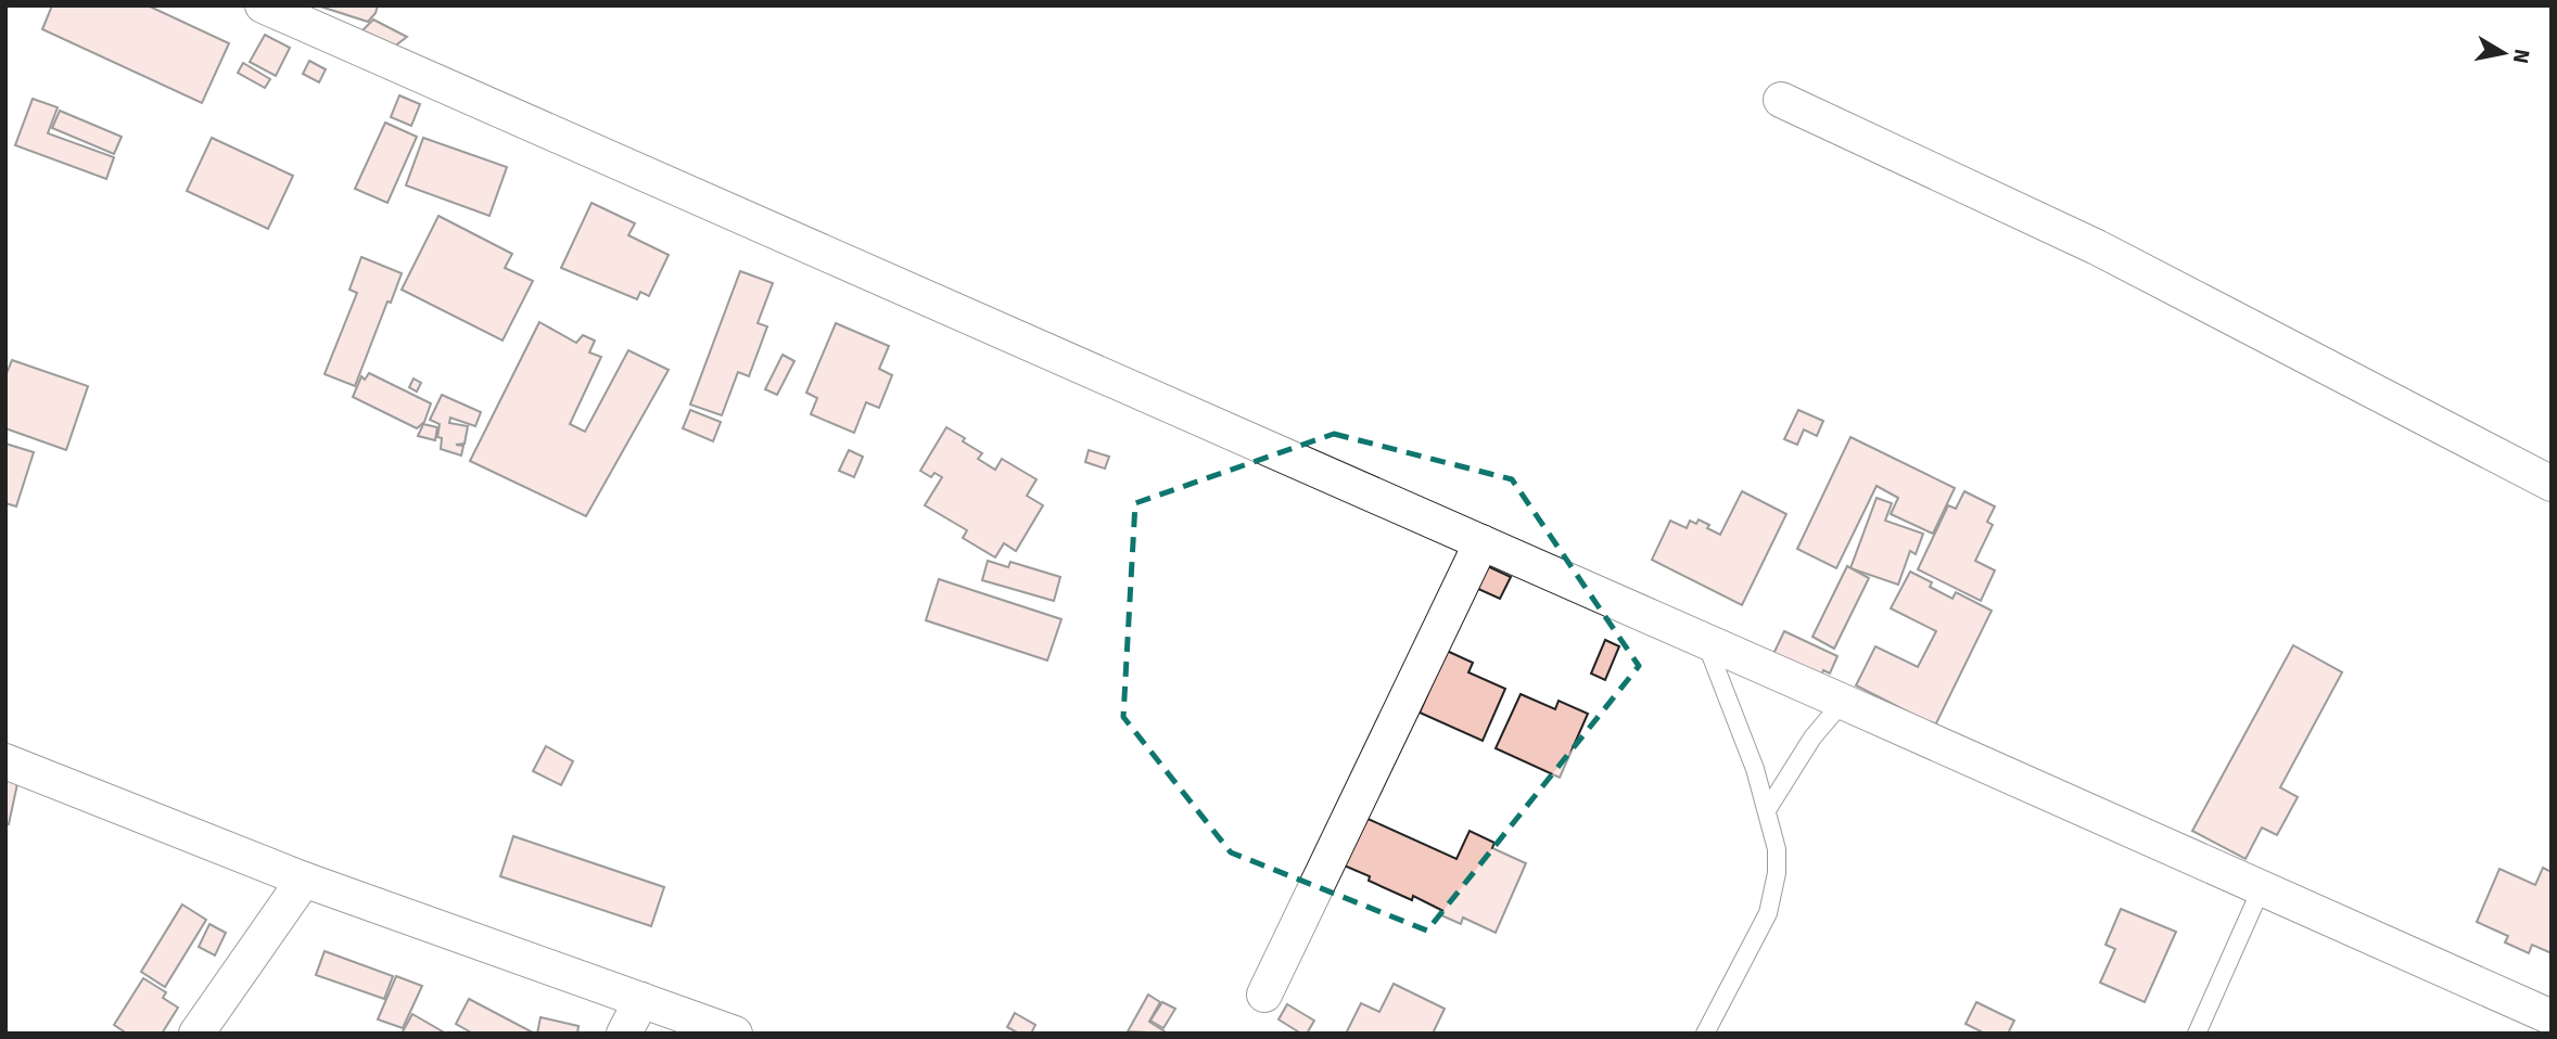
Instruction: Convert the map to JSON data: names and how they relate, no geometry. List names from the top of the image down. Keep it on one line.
{"north":"right"}
